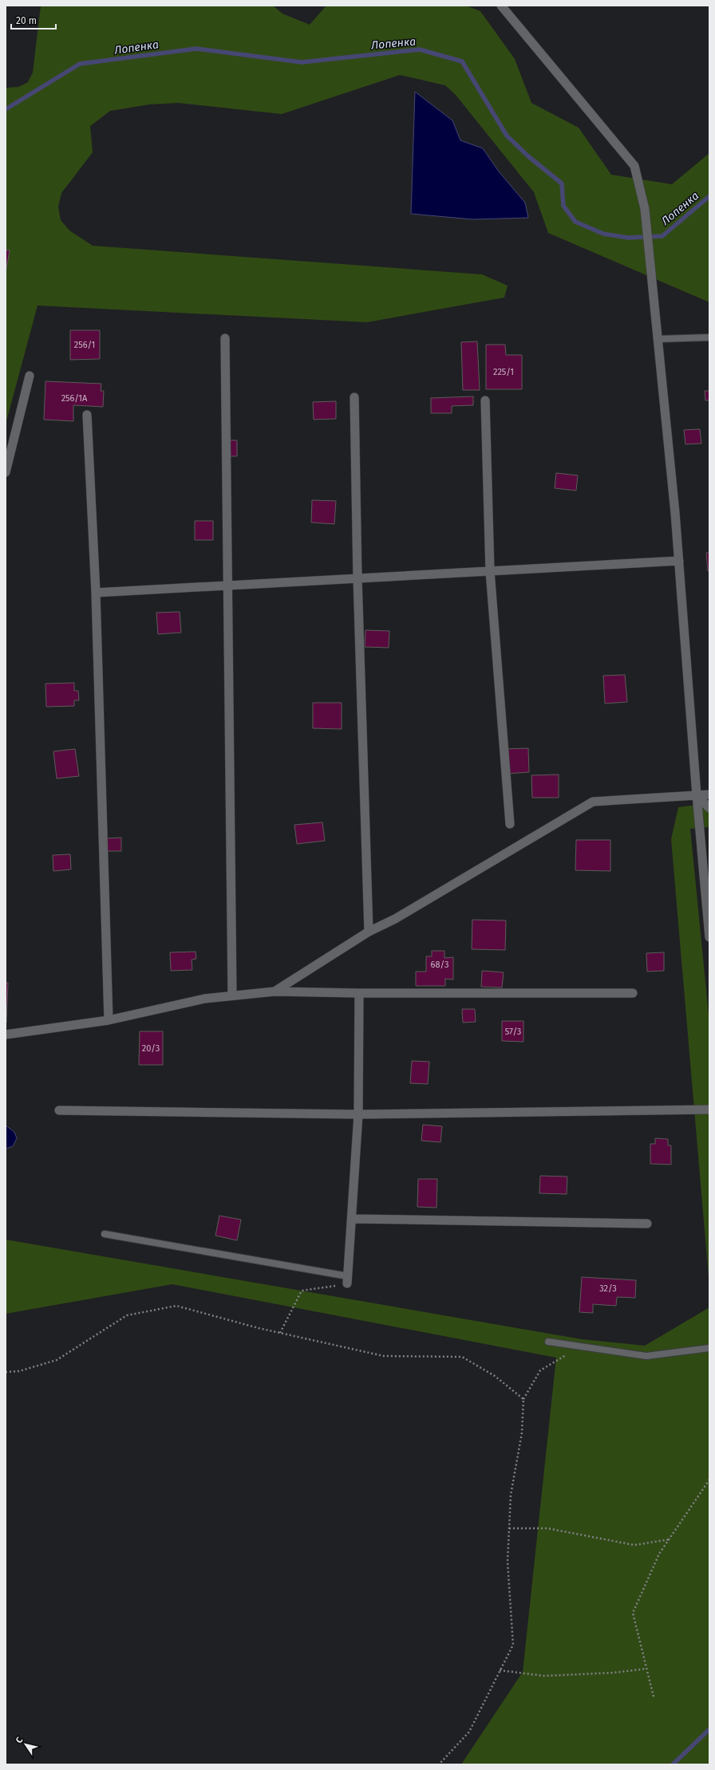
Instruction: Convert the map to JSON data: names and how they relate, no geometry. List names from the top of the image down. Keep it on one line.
{"water":["Лопенка"],"house_numbers":["256/1","225/1","256/1А","68/3","57/3","20/3","32/3"],"scale_bar":"20 m","north":"top left"}
